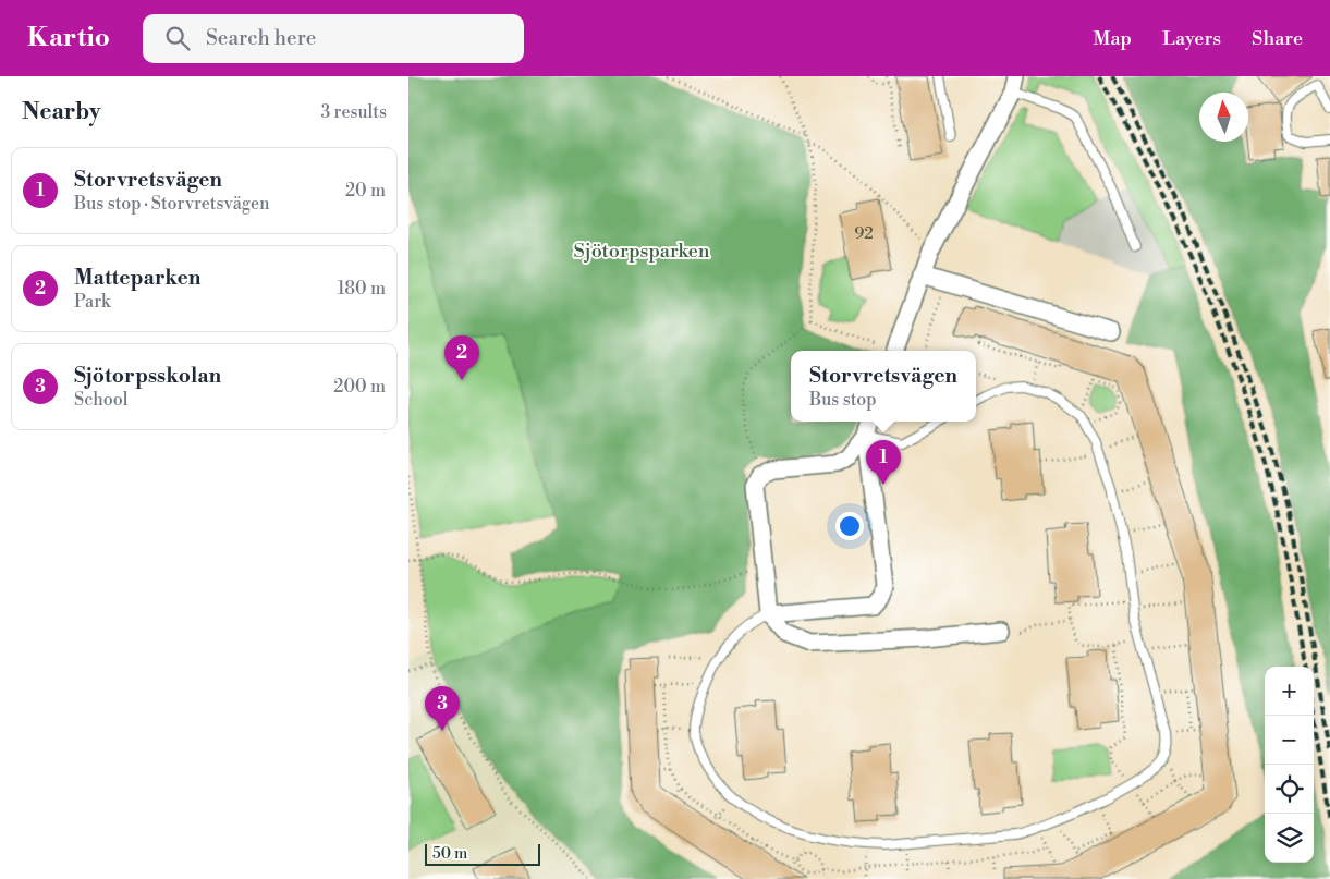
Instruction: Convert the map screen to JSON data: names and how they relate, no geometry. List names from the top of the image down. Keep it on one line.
{"parks":["Sjötorpsparken"],"house_numbers":["92"],"scale_bar":"50 m","north":"top","page":{"header":"Kartio","search":"Search here","nav":["Map","Layers","Share"],"heading":["Nearby","3 results"],"list":[{"mark":"1","name":"Storvretsvägen","note":"Bus stop · Storvretsvägen","value":"20 m"},{"mark":"2","name":"Matteparken","note":"Park","value":"180 m"},{"mark":"3","name":"Sjötorpsskolan","note":"School","value":"200 m"}],"pins":["2","1","3"],"popup":["Storvretsvägen","Bus stop"],"map_buttons":["+","−"],"scale":"50 m"}}
